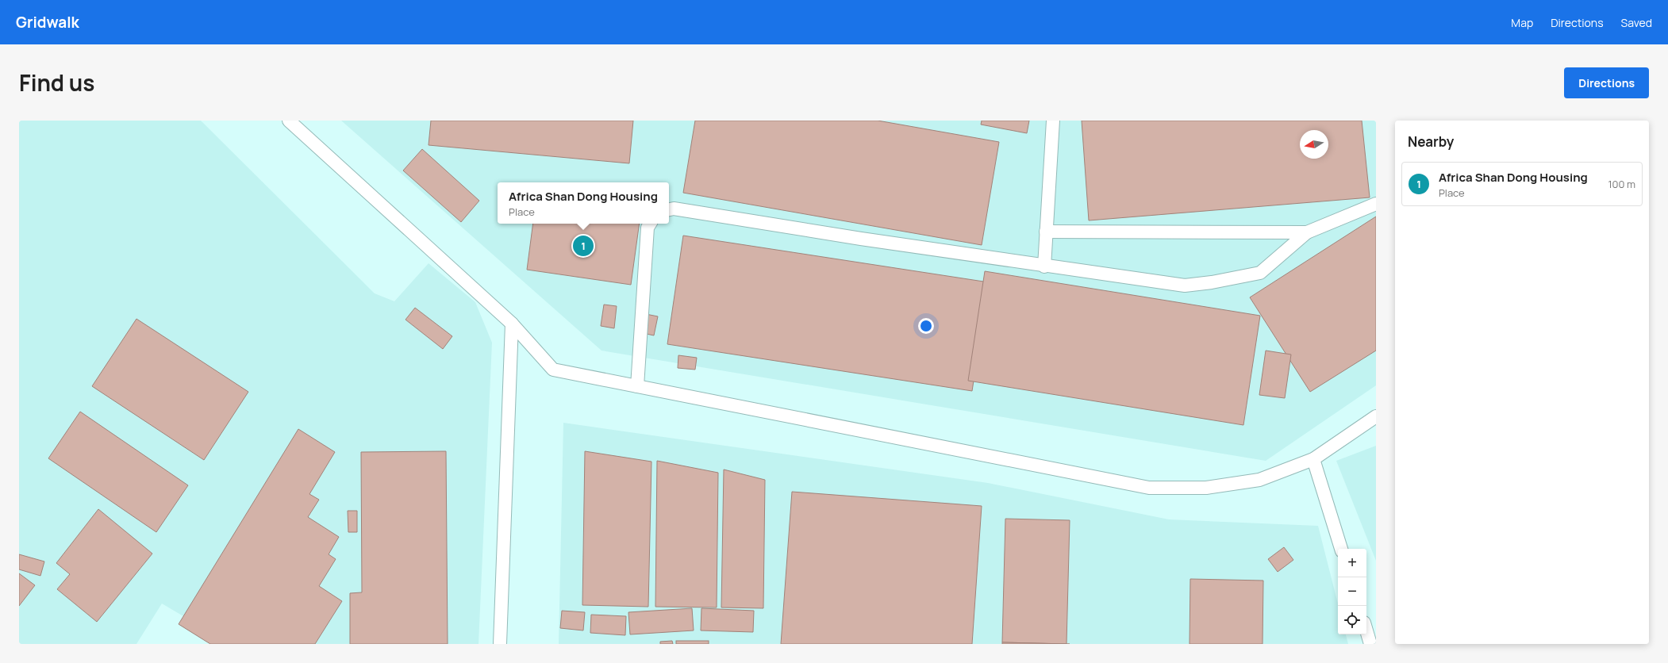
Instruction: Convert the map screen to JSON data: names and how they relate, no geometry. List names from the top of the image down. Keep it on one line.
{"north":"left","page":{"header":"Gridwalk","nav":["Map","Directions","Saved"],"title":"Find us","buttons":"Directions","heading":"Nearby","list":[{"mark":"1","name":"Africa Shan Dong Housing","note":"Place","value":"100 m"}],"popup":["Africa Shan Dong Housing","Place"],"pins":"1","map_buttons":["+","−"]}}
